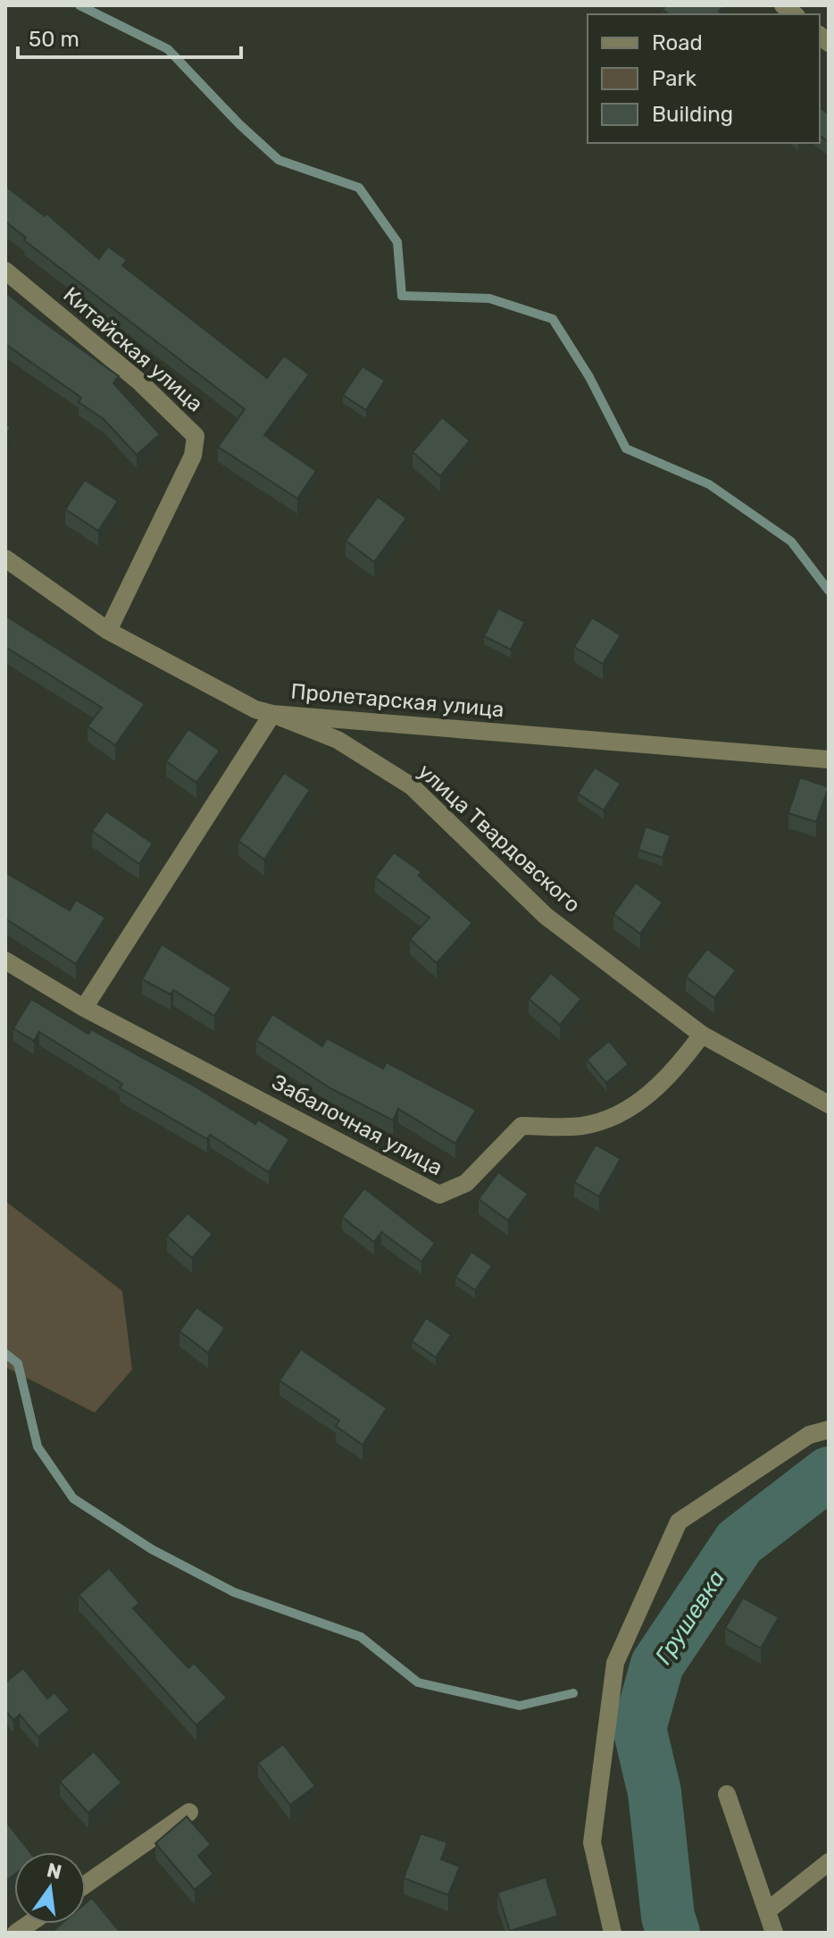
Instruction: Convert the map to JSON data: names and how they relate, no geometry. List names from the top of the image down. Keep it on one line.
{"streets":{"street":["Китайская улица","Пролетарская улица","улица Твардовского","Забалочная улица"]},"crossings":[["Китайская улица","Пролетарская улица"],["Пролетарская улица","улица Твардовского"],["улица Твардовского","Забалочная улица"]],"water":["Грушевка"],"legend":["Road","Park","Building"],"scale_bar":"50 m","north":"top"}
